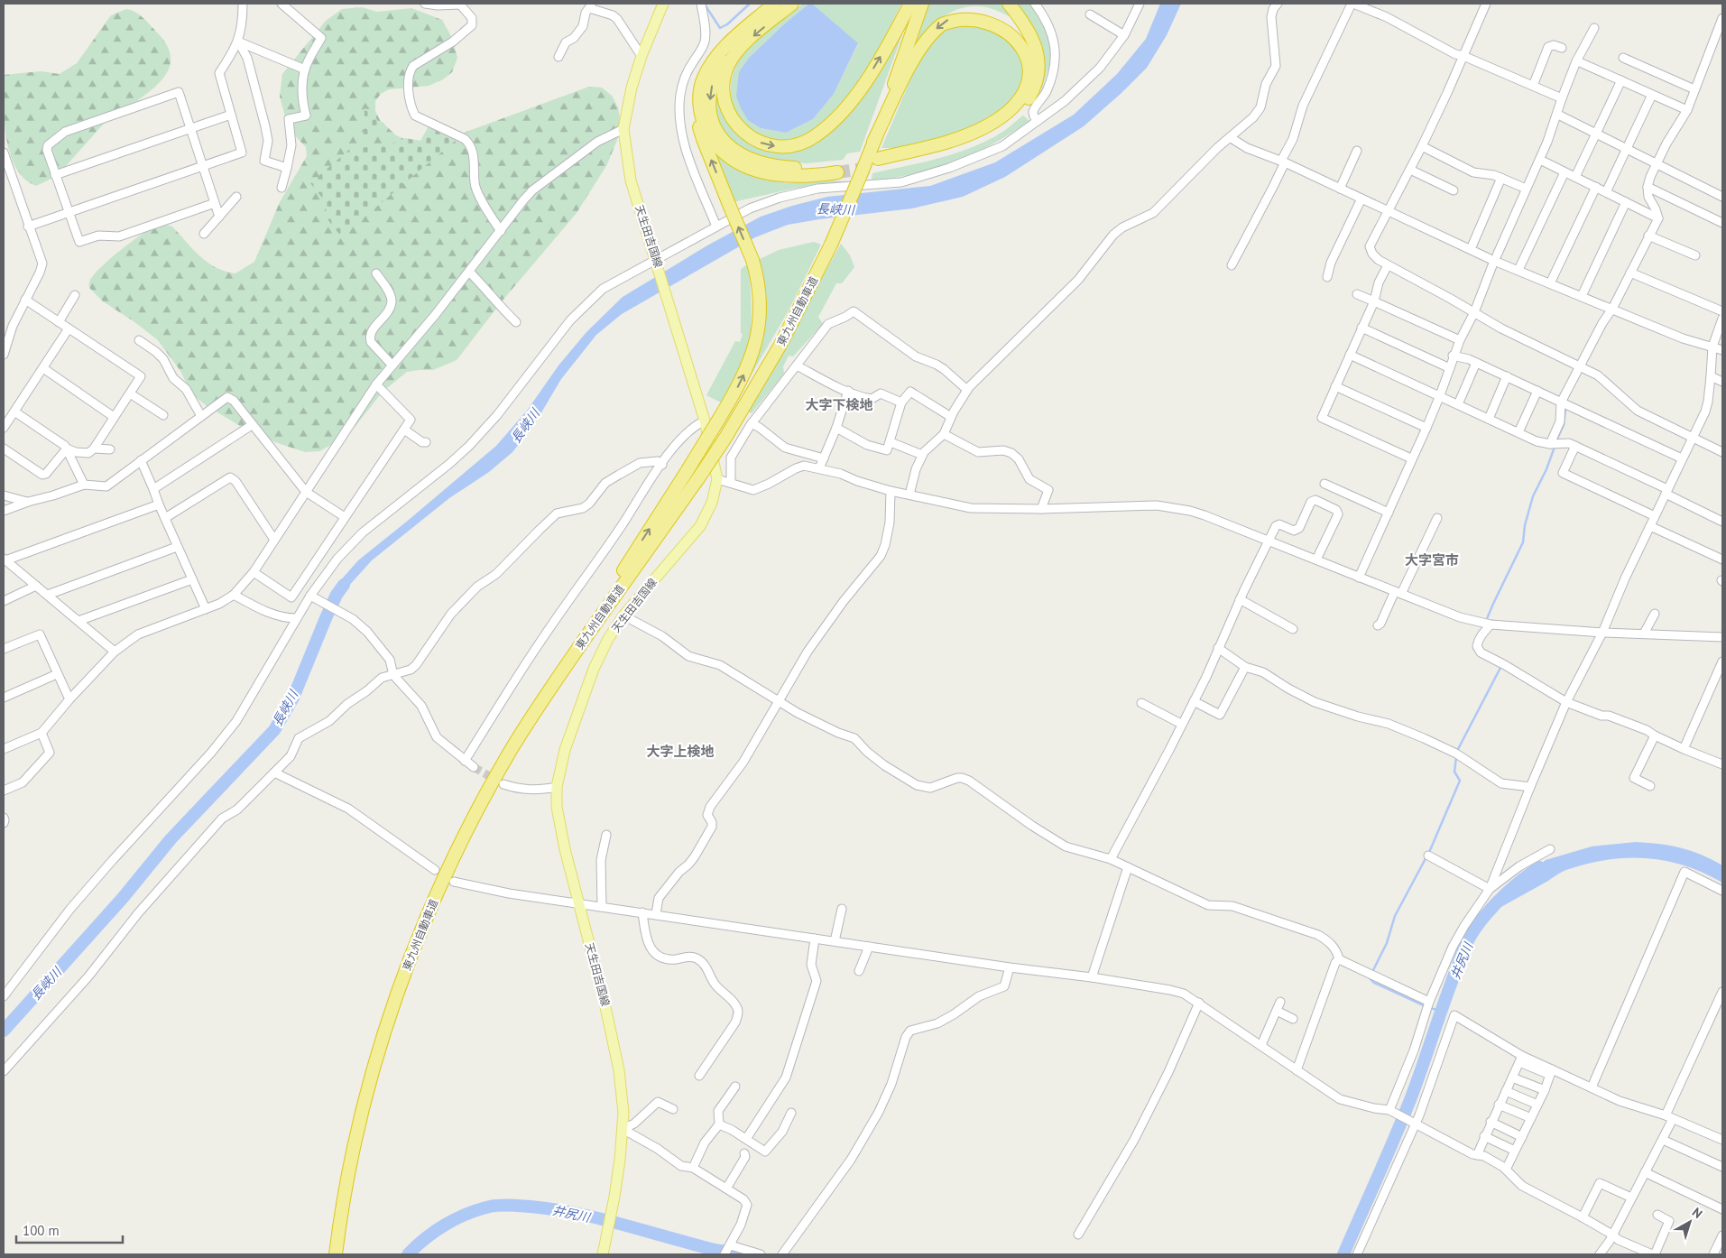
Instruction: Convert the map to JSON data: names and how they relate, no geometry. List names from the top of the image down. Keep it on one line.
{"streets":{"highway":["東九州自動車道"],"main road":["天生田吉国線"]},"districts":["大字下検地","大字宮市","大字上検地"],"water":["長峡川","井尻川"],"scale_bar":"100 m","north":"top right"}
